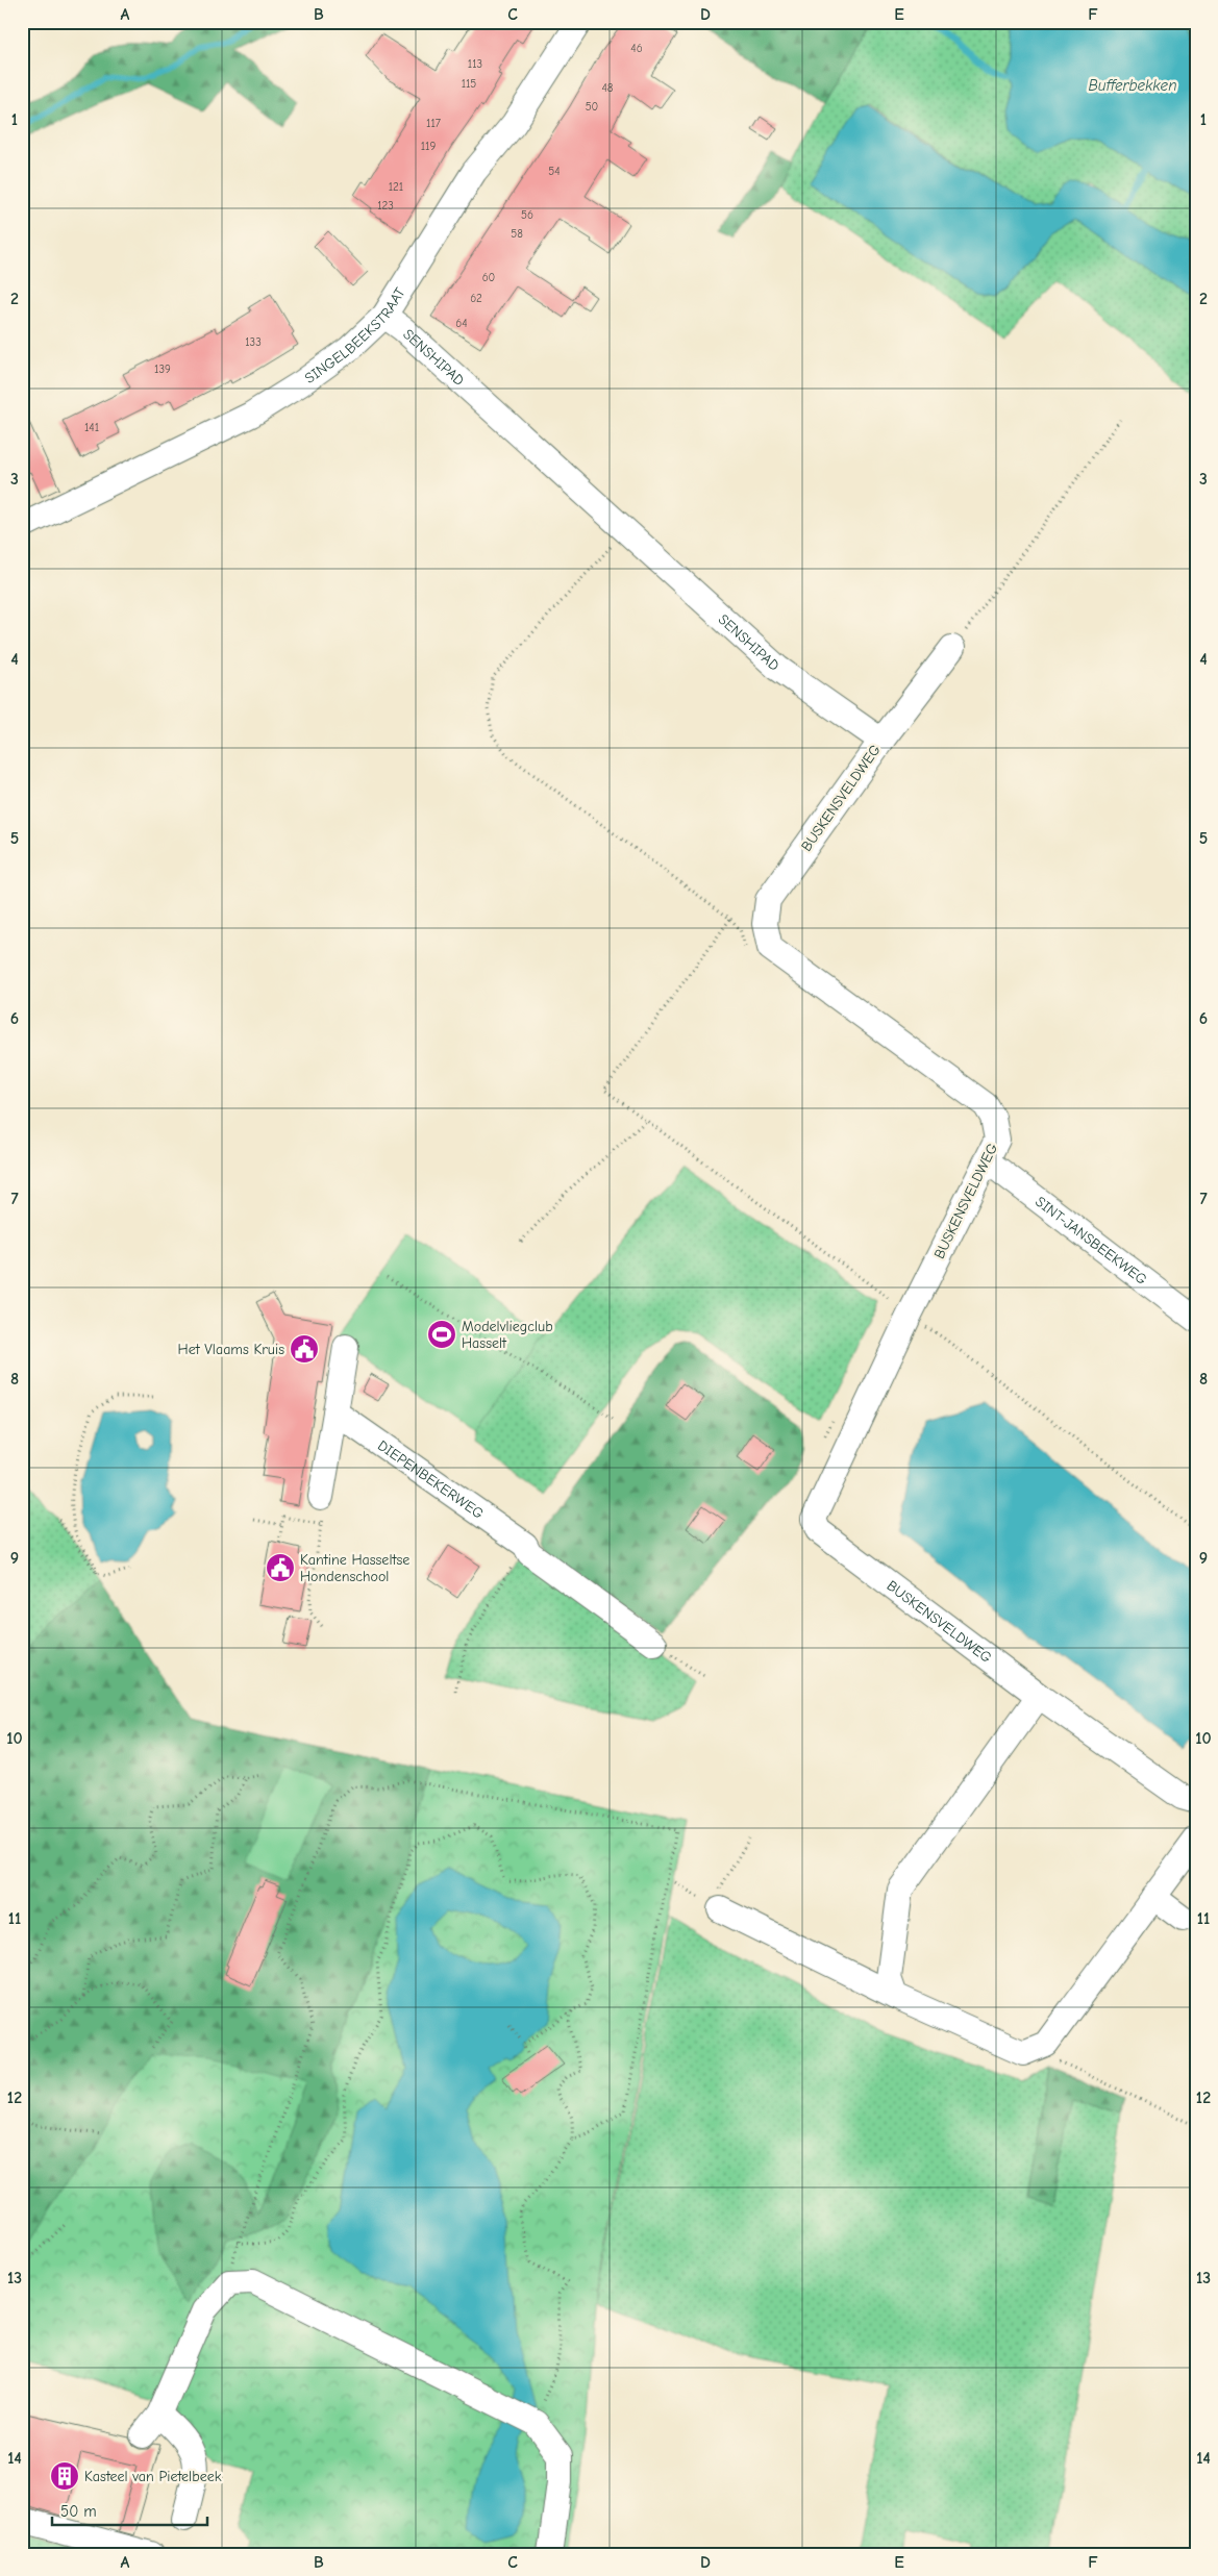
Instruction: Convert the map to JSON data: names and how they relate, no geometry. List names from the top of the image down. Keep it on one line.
{"streets":{"street":["SINGELBEEKSTRAAT","SENSHIPAD","BUSKENSVELDWEG","SINT-JANSBEEKWEG","DIEPENBEKERWEG"]},"crossings":[["SINGELBEEKSTRAAT","SENSHIPAD"],["SENSHIPAD","BUSKENSVELDWEG"],["BUSKENSVELDWEG","SINT-JANSBEEKWEG"]],"water":["Bufferbekken"],"places":{"sports":["Modelvliegclub Hasselt"],"public building":["Het Vlaams Kruis","Kantine Hasseltse Hondenschool"],"building":["Kasteel van Pietelbeek"]},"house_numbers":["46","113","115","48","50","117","119","54","121","123","56","58","60","62","64","133","139","141"],"scale_bar":"50 m","grid":{"columns":["A","B","C","D","E","F"],"rows":["1","2","3","4","5","6","7","8","9","10","11","12","13","14"]}}
